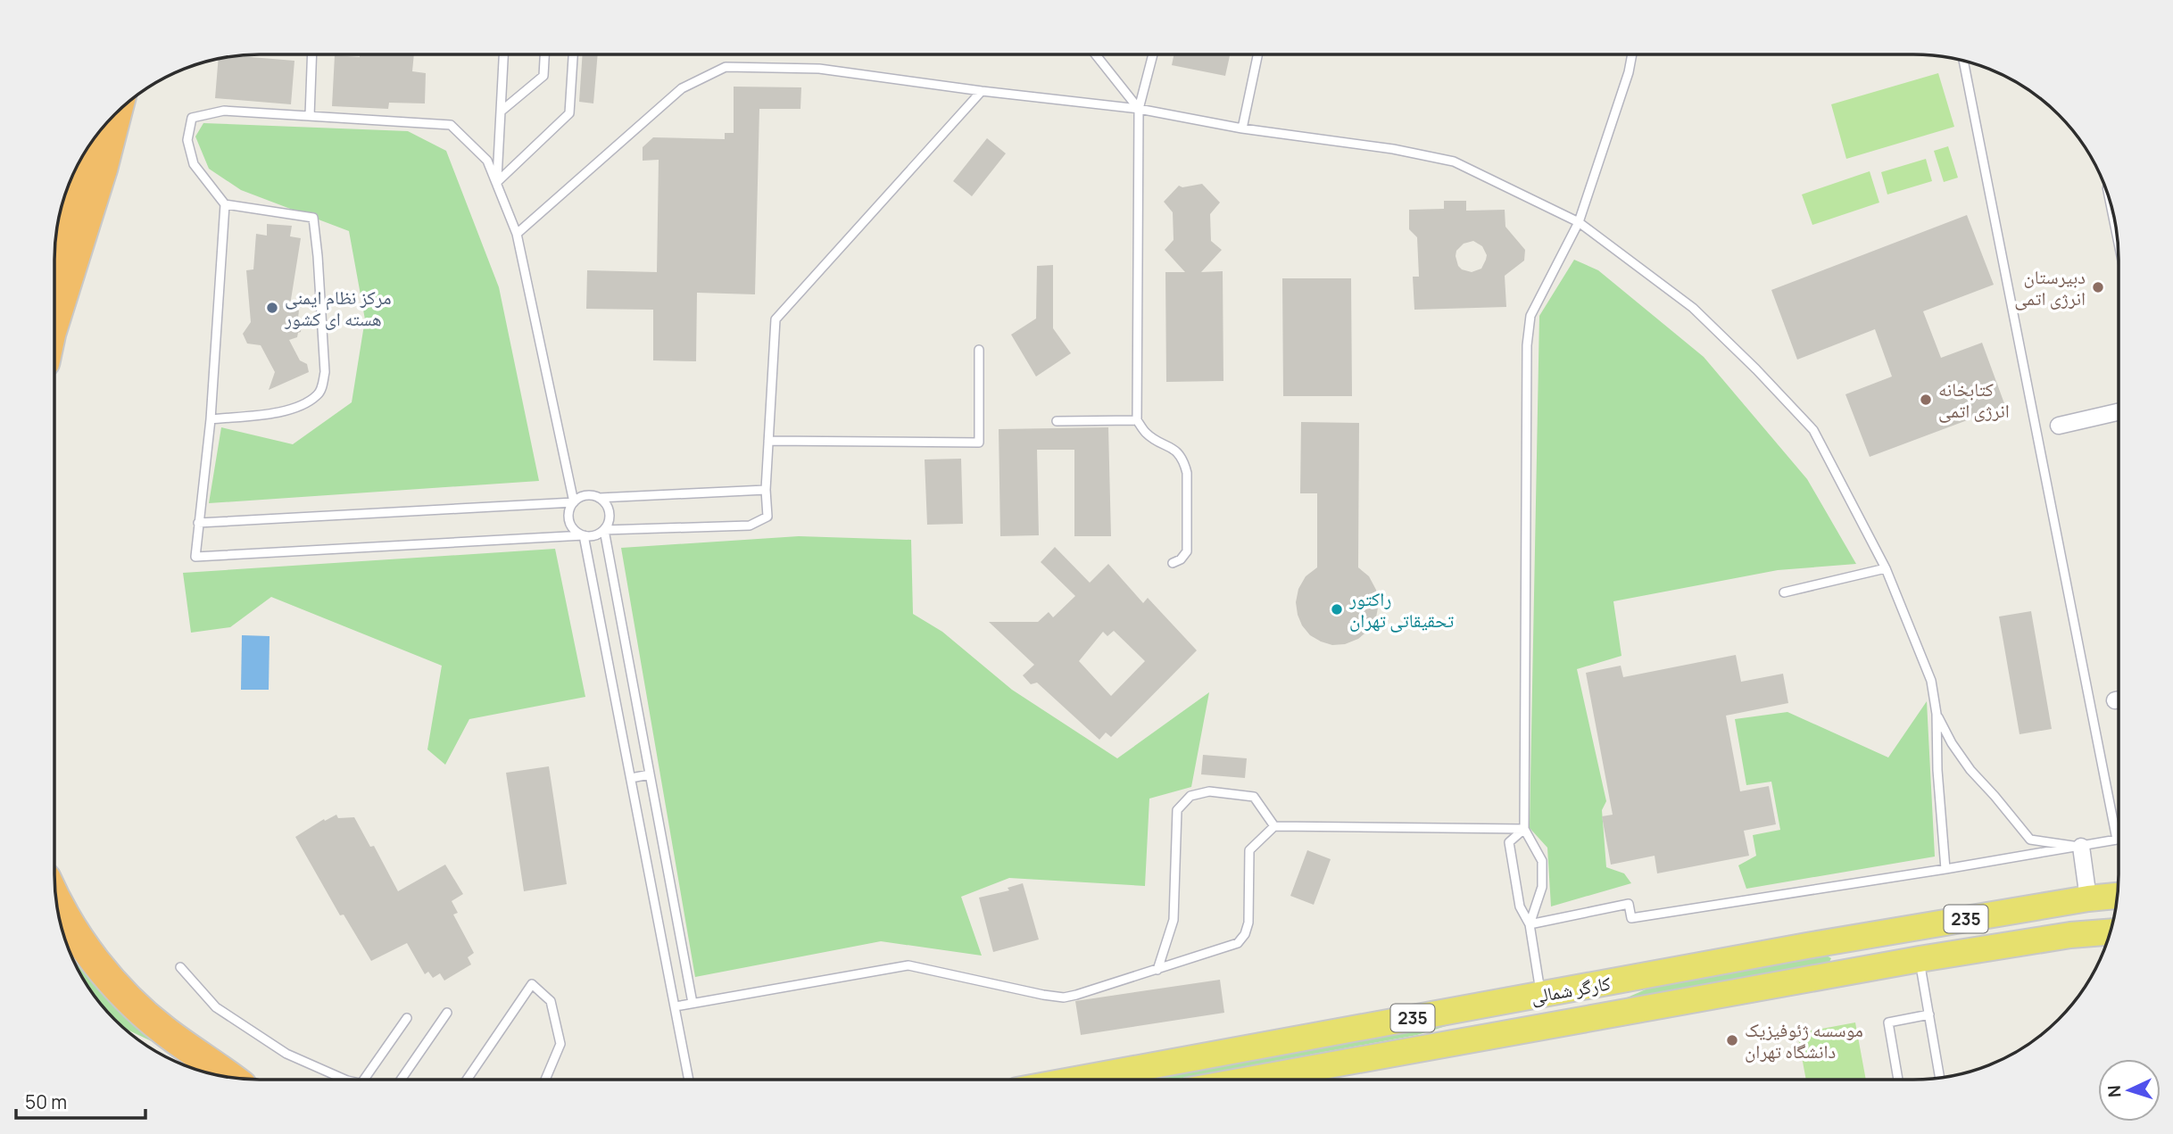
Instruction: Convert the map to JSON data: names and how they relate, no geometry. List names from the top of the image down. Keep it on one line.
{"streets":{"main road":["235","کارگر شمالی"]},"places":["دبیرستان انرژی اتمی","مرکز نظام ایمنی هسته ای کشور","کتابخانه انرژی اتمی","راکتور تحقیقاتی تهران","موسسه ژئوفیزیک دانشگاه تهران"],"scale_bar":"50 m","north":"left"}
